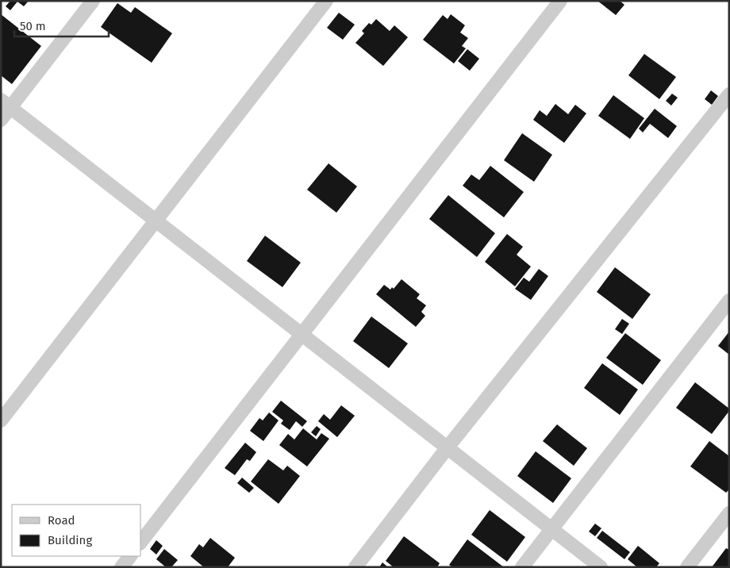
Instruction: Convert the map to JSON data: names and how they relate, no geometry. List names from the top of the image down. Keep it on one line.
{"legend":["Road","Building"],"scale_bar":"50 m"}
